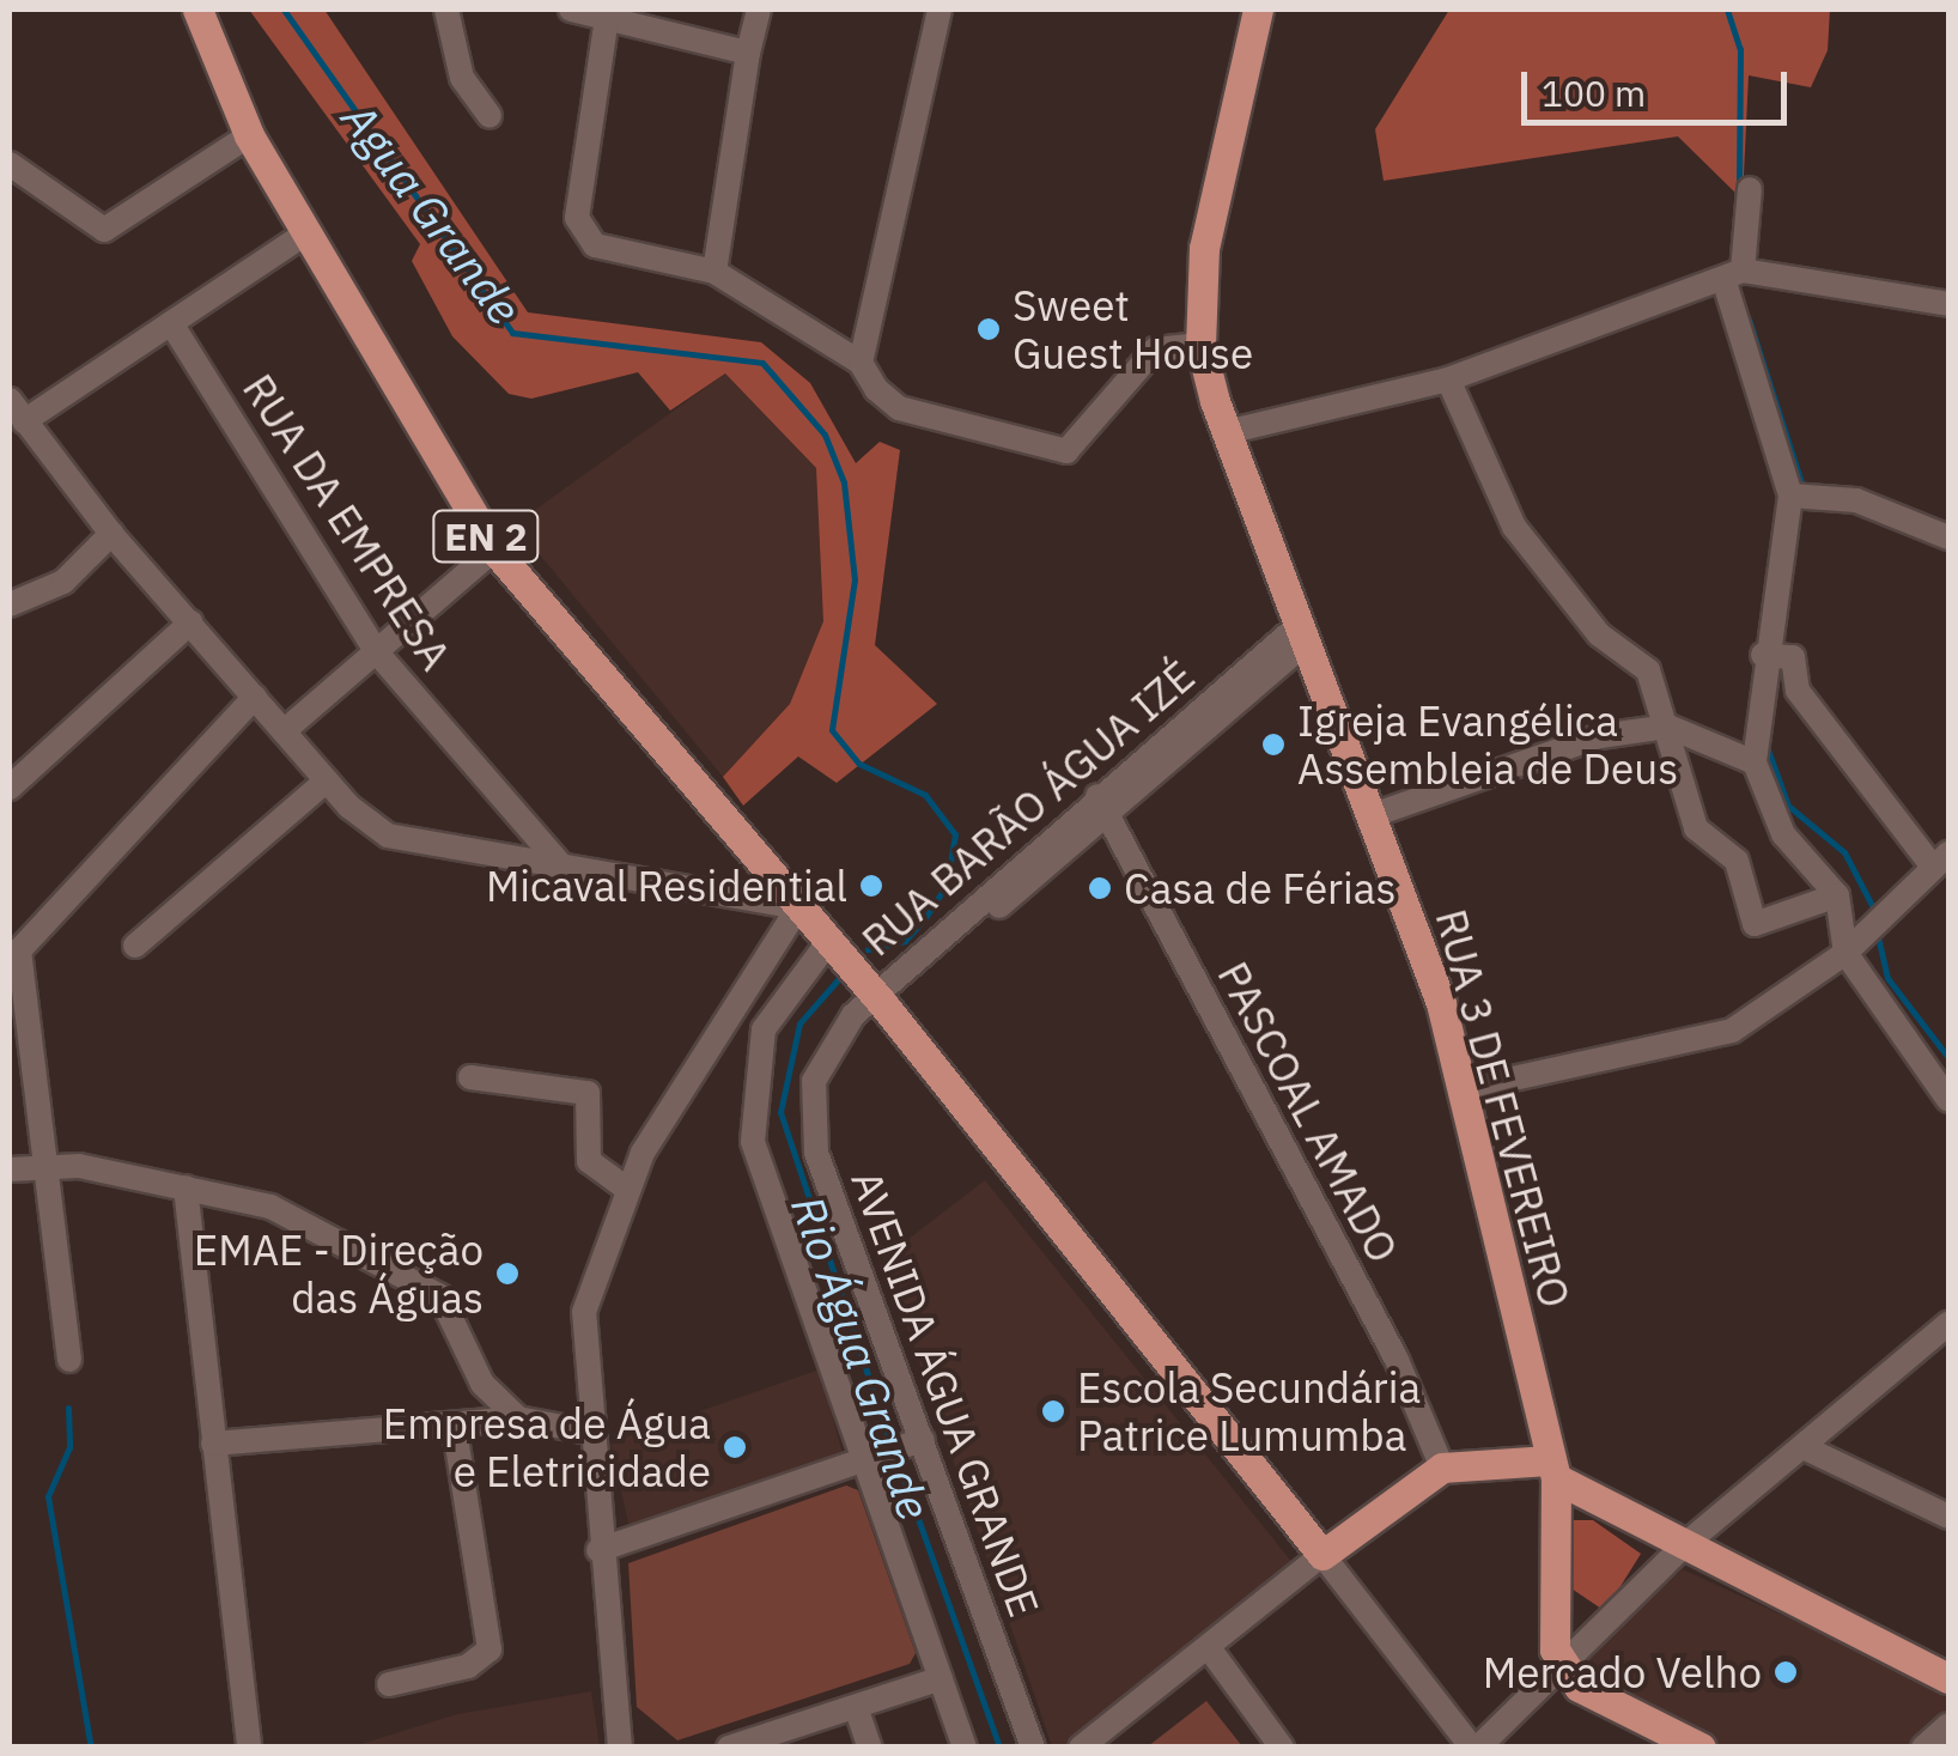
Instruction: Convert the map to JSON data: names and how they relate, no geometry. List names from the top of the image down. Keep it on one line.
{"streets":{"main road":["EN 2","RUA 3 DE FEVEREIRO"],"street":["RUA DA EMPRESA","RUA BARÃO ÁGUA IZÉ","PASCOAL AMADO","AVENIDA ÁGUA GRANDE"]},"crossings":[["EN 2","RUA BARÃO ÁGUA IZÉ"],["RUA BARÃO ÁGUA IZÉ","RUA 3 DE FEVEREIRO"],["RUA BARÃO ÁGUA IZÉ","PASCOAL AMADO"],["RUA BARÃO ÁGUA IZÉ","AVENIDA ÁGUA GRANDE"]],"water":["Agua Grande","Rio Água Grande"],"places":["Sweet Guest House","Igreja Evangélica Assembleia de Deus","Micaval Residential","Casa de Férias","EMAE - Direção das Águas","Escola Secundária Patrice Lumumba","Empresa de Água e Eletricidade","Mercado Velho"],"scale_bar":"100 m"}
